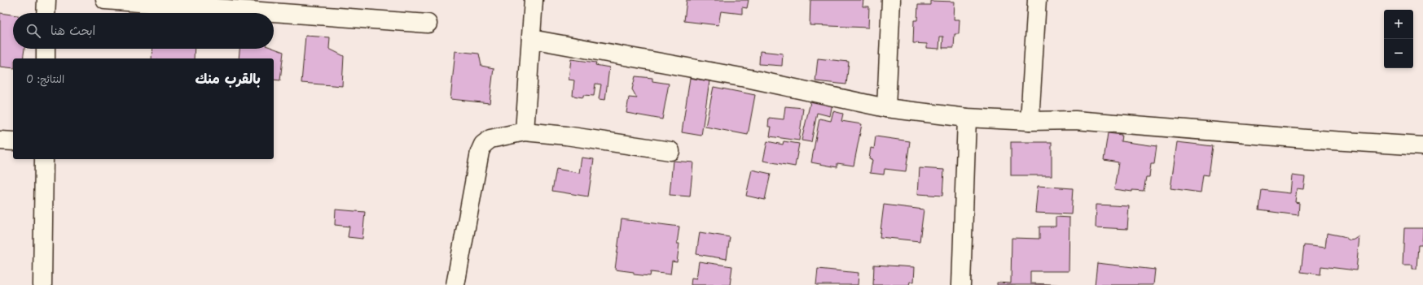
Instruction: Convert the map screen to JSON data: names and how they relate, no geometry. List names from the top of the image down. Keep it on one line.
{"page":{"map_buttons":["+","−"],"search":"ابحث هنا","heading":["بالقرب منك","النتائج: 0"]}}
